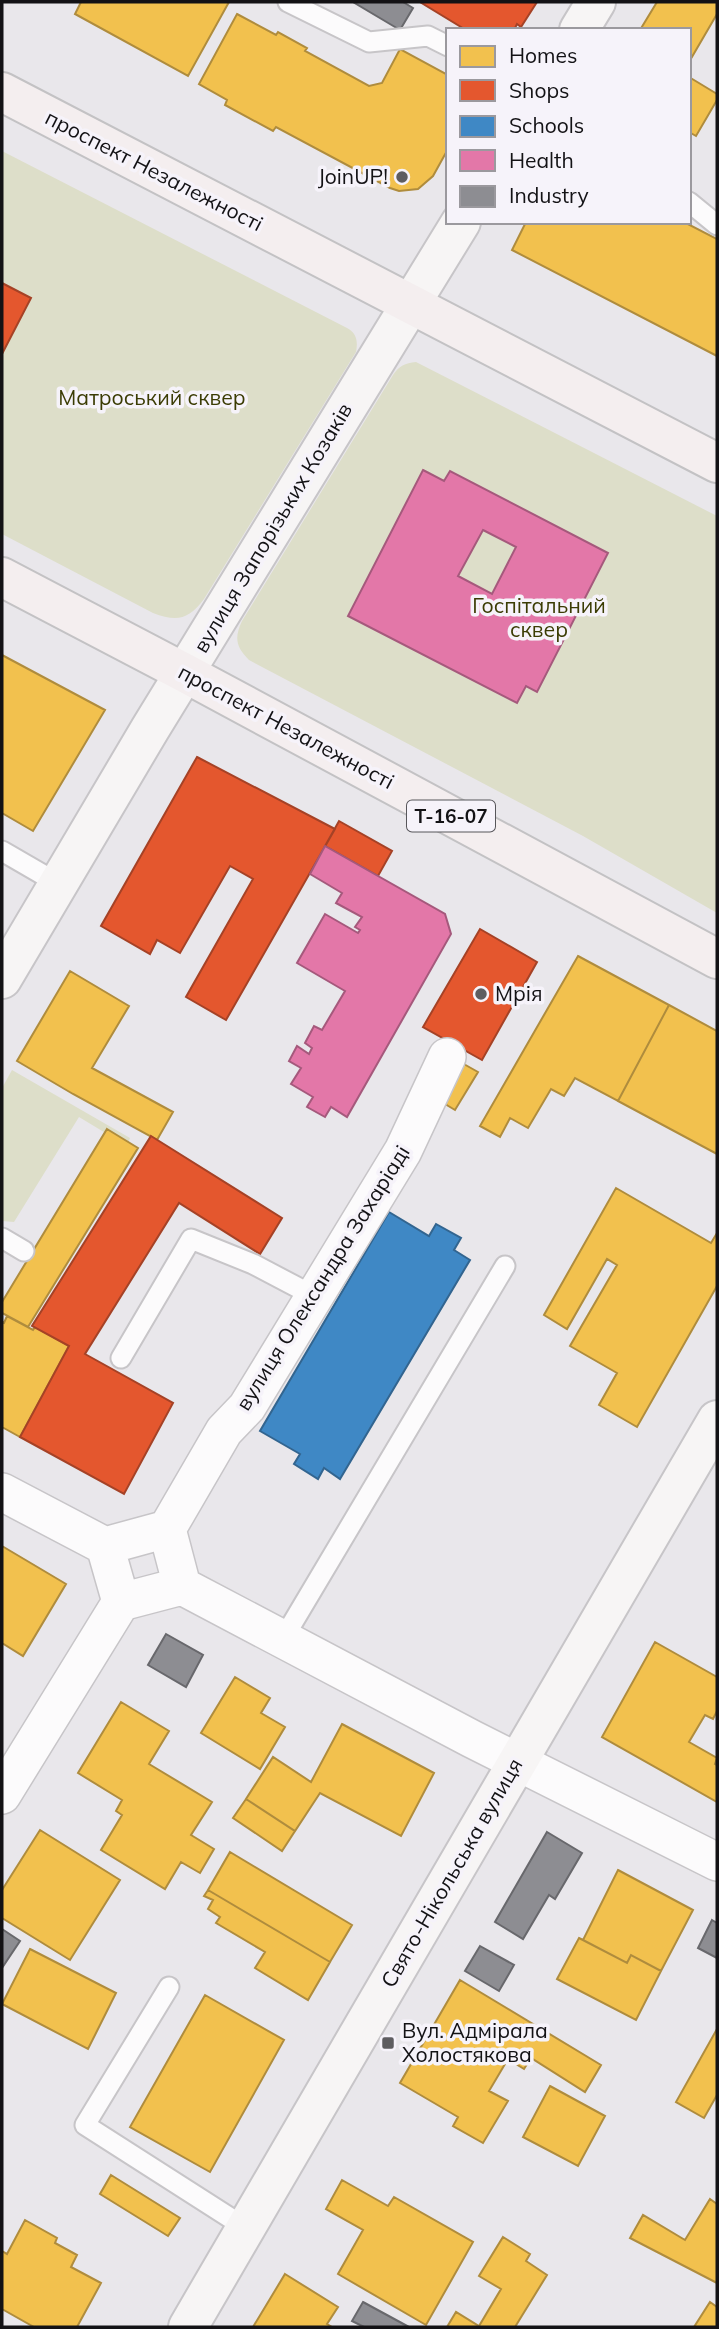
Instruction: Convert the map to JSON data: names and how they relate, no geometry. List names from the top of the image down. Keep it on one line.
{"streets":{"main road":["проспект Незалежності","вулиця Запорізьких Козаків","Т-16-07","Свято-Нікольська вулиця"],"street":["вулиця Олександра Захаріаді"]},"crossings":[["проспект Незалежності","вулиця Запорізьких Козаків"]],"parks":["Матроський сквер","Госпітальний сквер"],"places":{"other":["JoinUP!","Мрія"],"transit":["Вул. Адмірала Холостякова"]},"legend":["Homes","Shops","Schools","Health","Industry"]}
